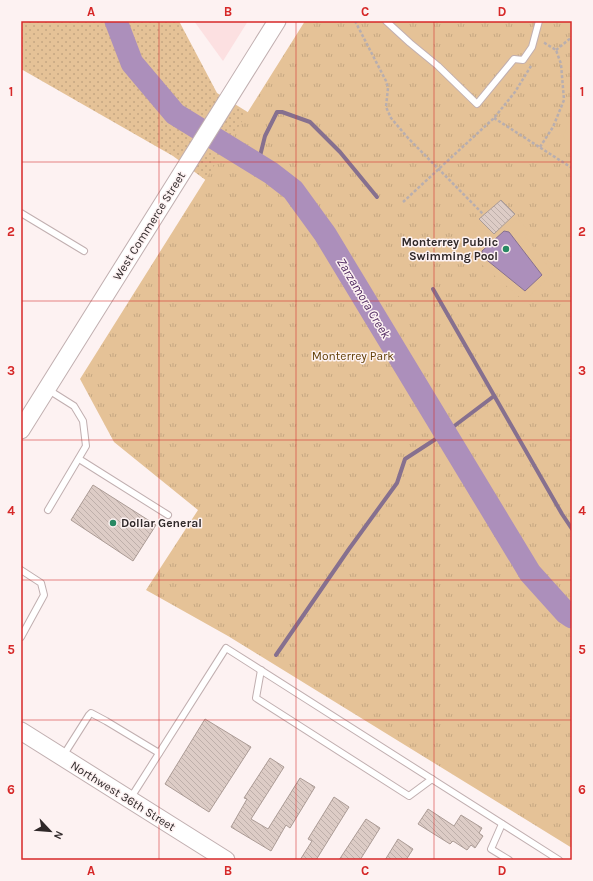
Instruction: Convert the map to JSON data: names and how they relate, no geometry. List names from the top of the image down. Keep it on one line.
{"streets":{"main road":["West Commerce Street","Northwest 36th Street"]},"water":["Zarzamora Creek"],"parks":["Monterrey Park"],"places":["Monterrey Public Swimming Pool","Dollar General"],"north":"bottom right","grid":{"columns":["A","B","C","D"],"rows":["1","2","3","4","5","6"]}}
